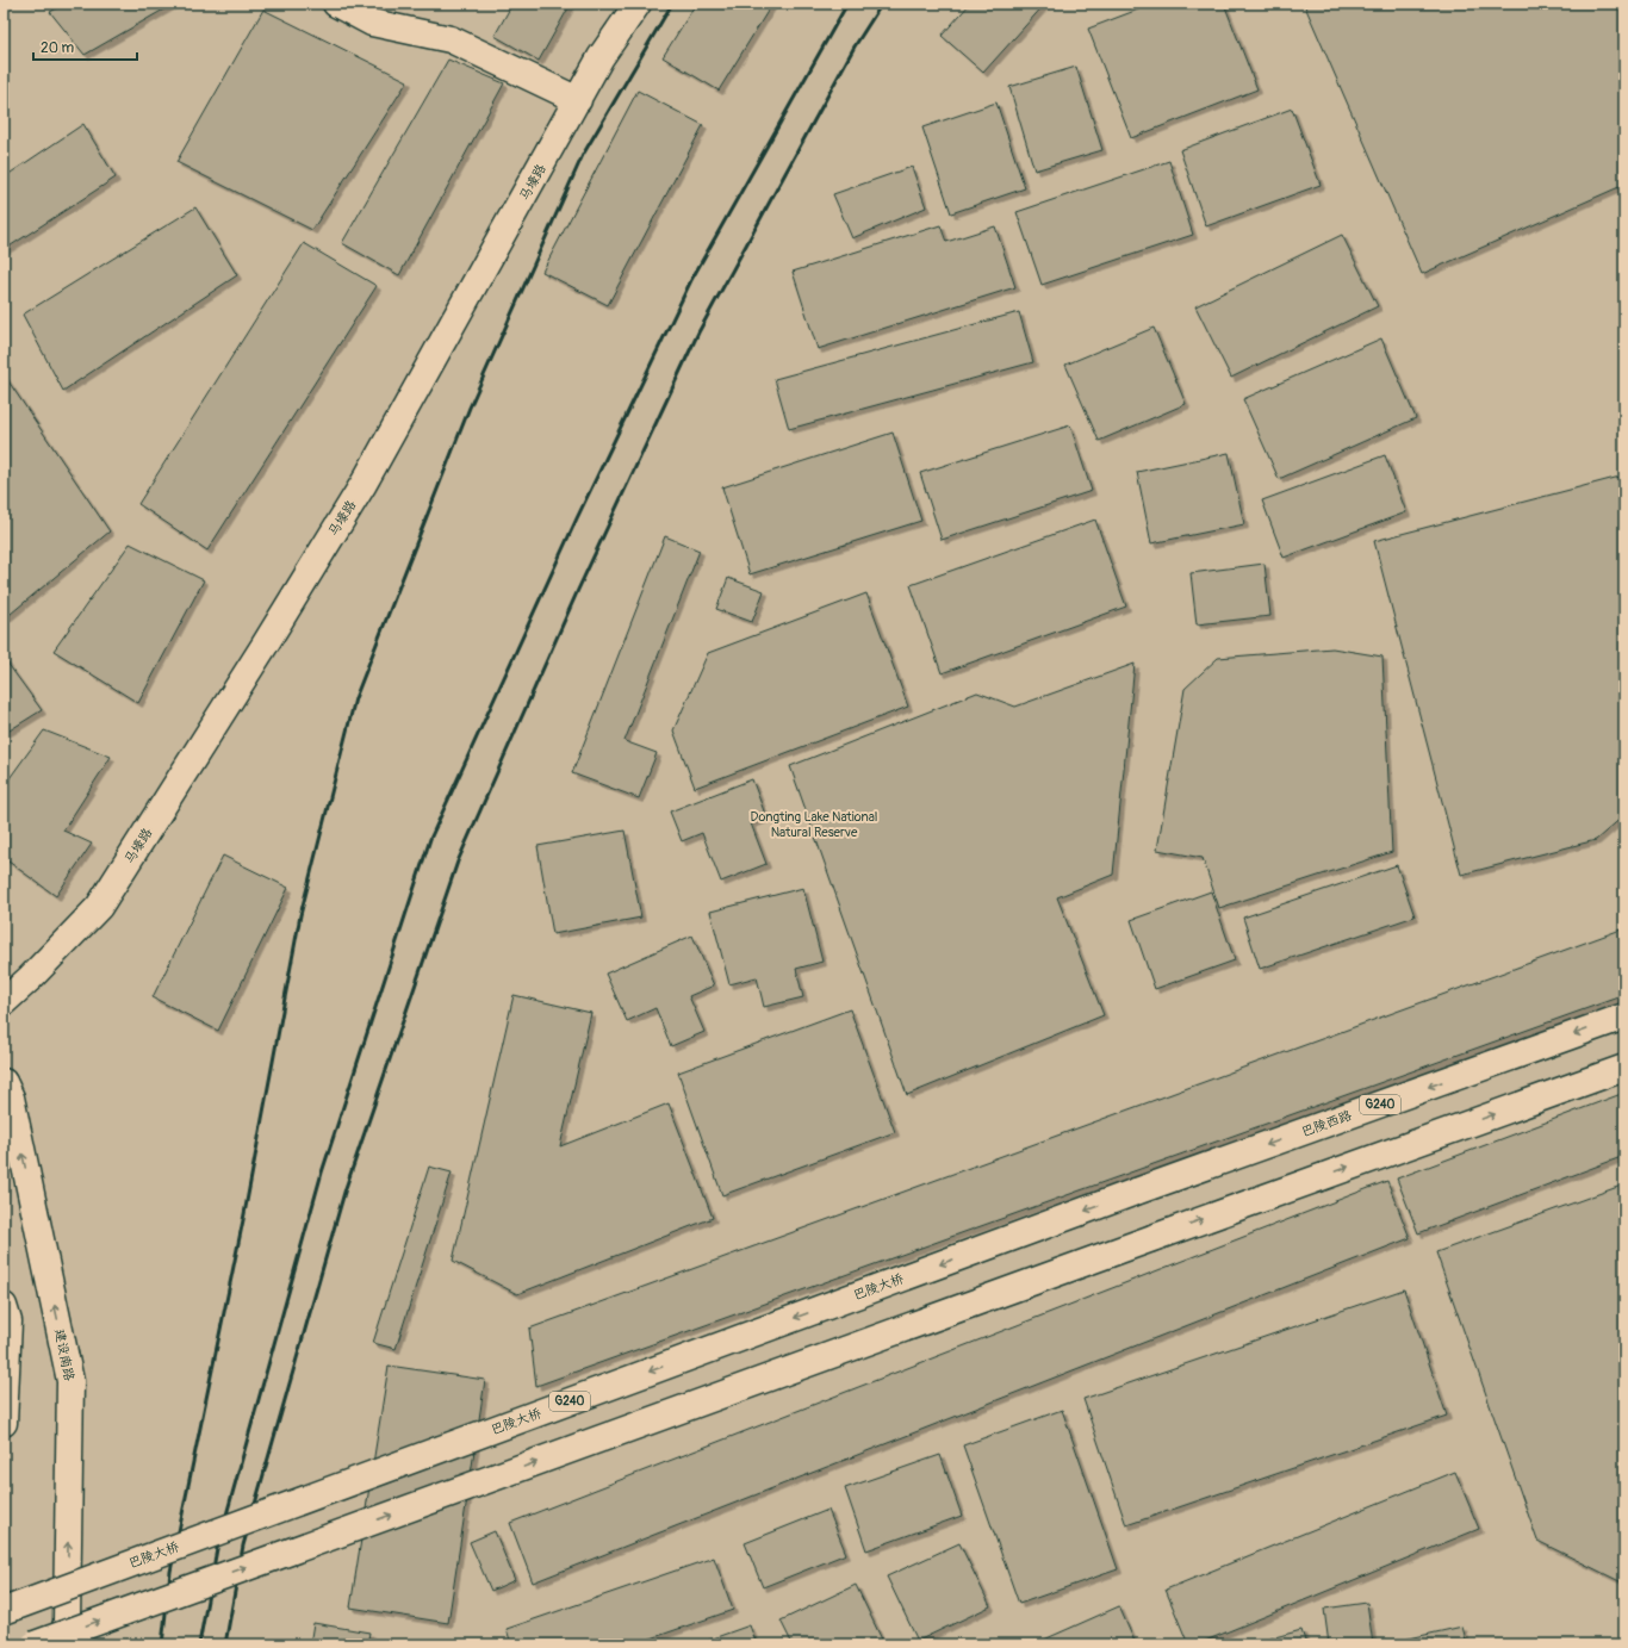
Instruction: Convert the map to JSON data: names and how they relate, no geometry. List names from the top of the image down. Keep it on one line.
{"streets":{"main road":["马壕路","G240","巴陵西路","巴陵大桥","建设南路"]},"crossings":[["巴陵西路","巴陵大桥"]],"one_way":["建设南路"],"parks":["Dongting Lake National Natural Reserve"],"scale_bar":"20 m"}
